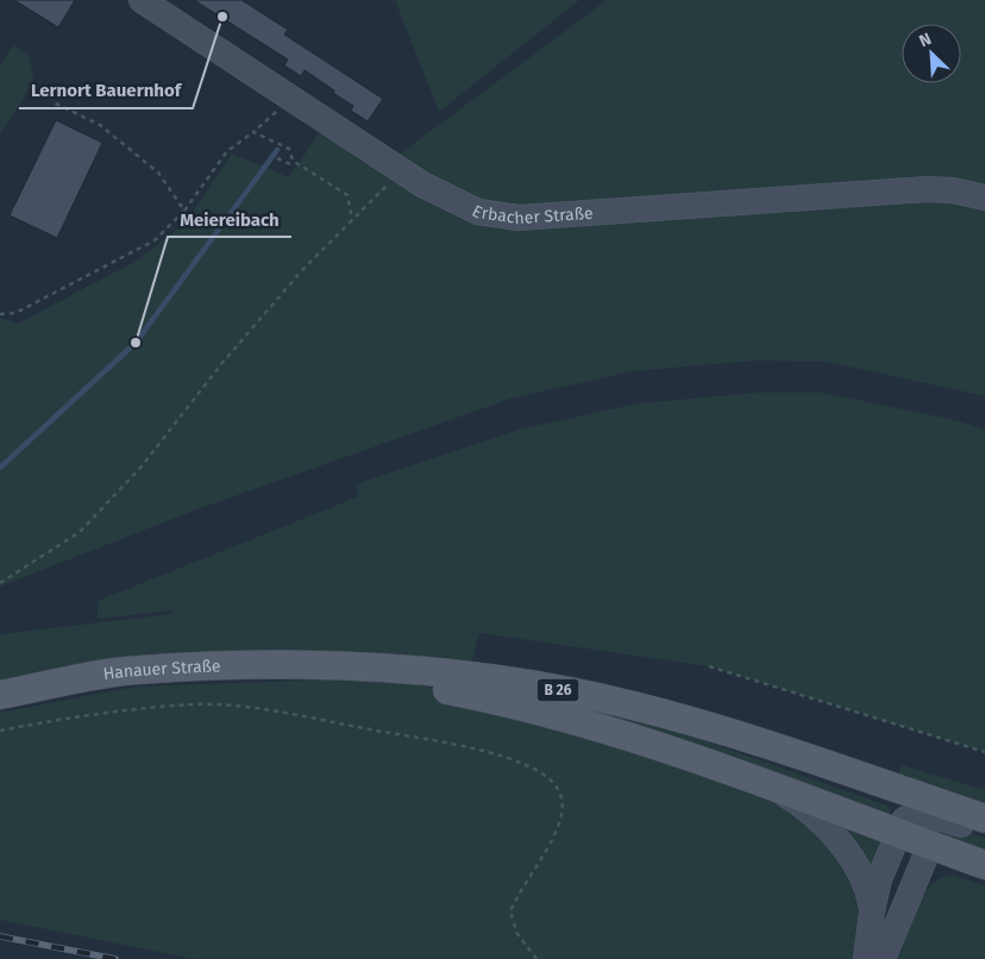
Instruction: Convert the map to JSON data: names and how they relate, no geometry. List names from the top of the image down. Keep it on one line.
{"streets":{"main road":["Hanauer Straße","B 26"],"street":["Erbacher Straße"]},"crossings":[["Hanauer Straße","B 26"]],"places":["Lernort Bauernhof","Meiereibach"],"north":"top left"}
